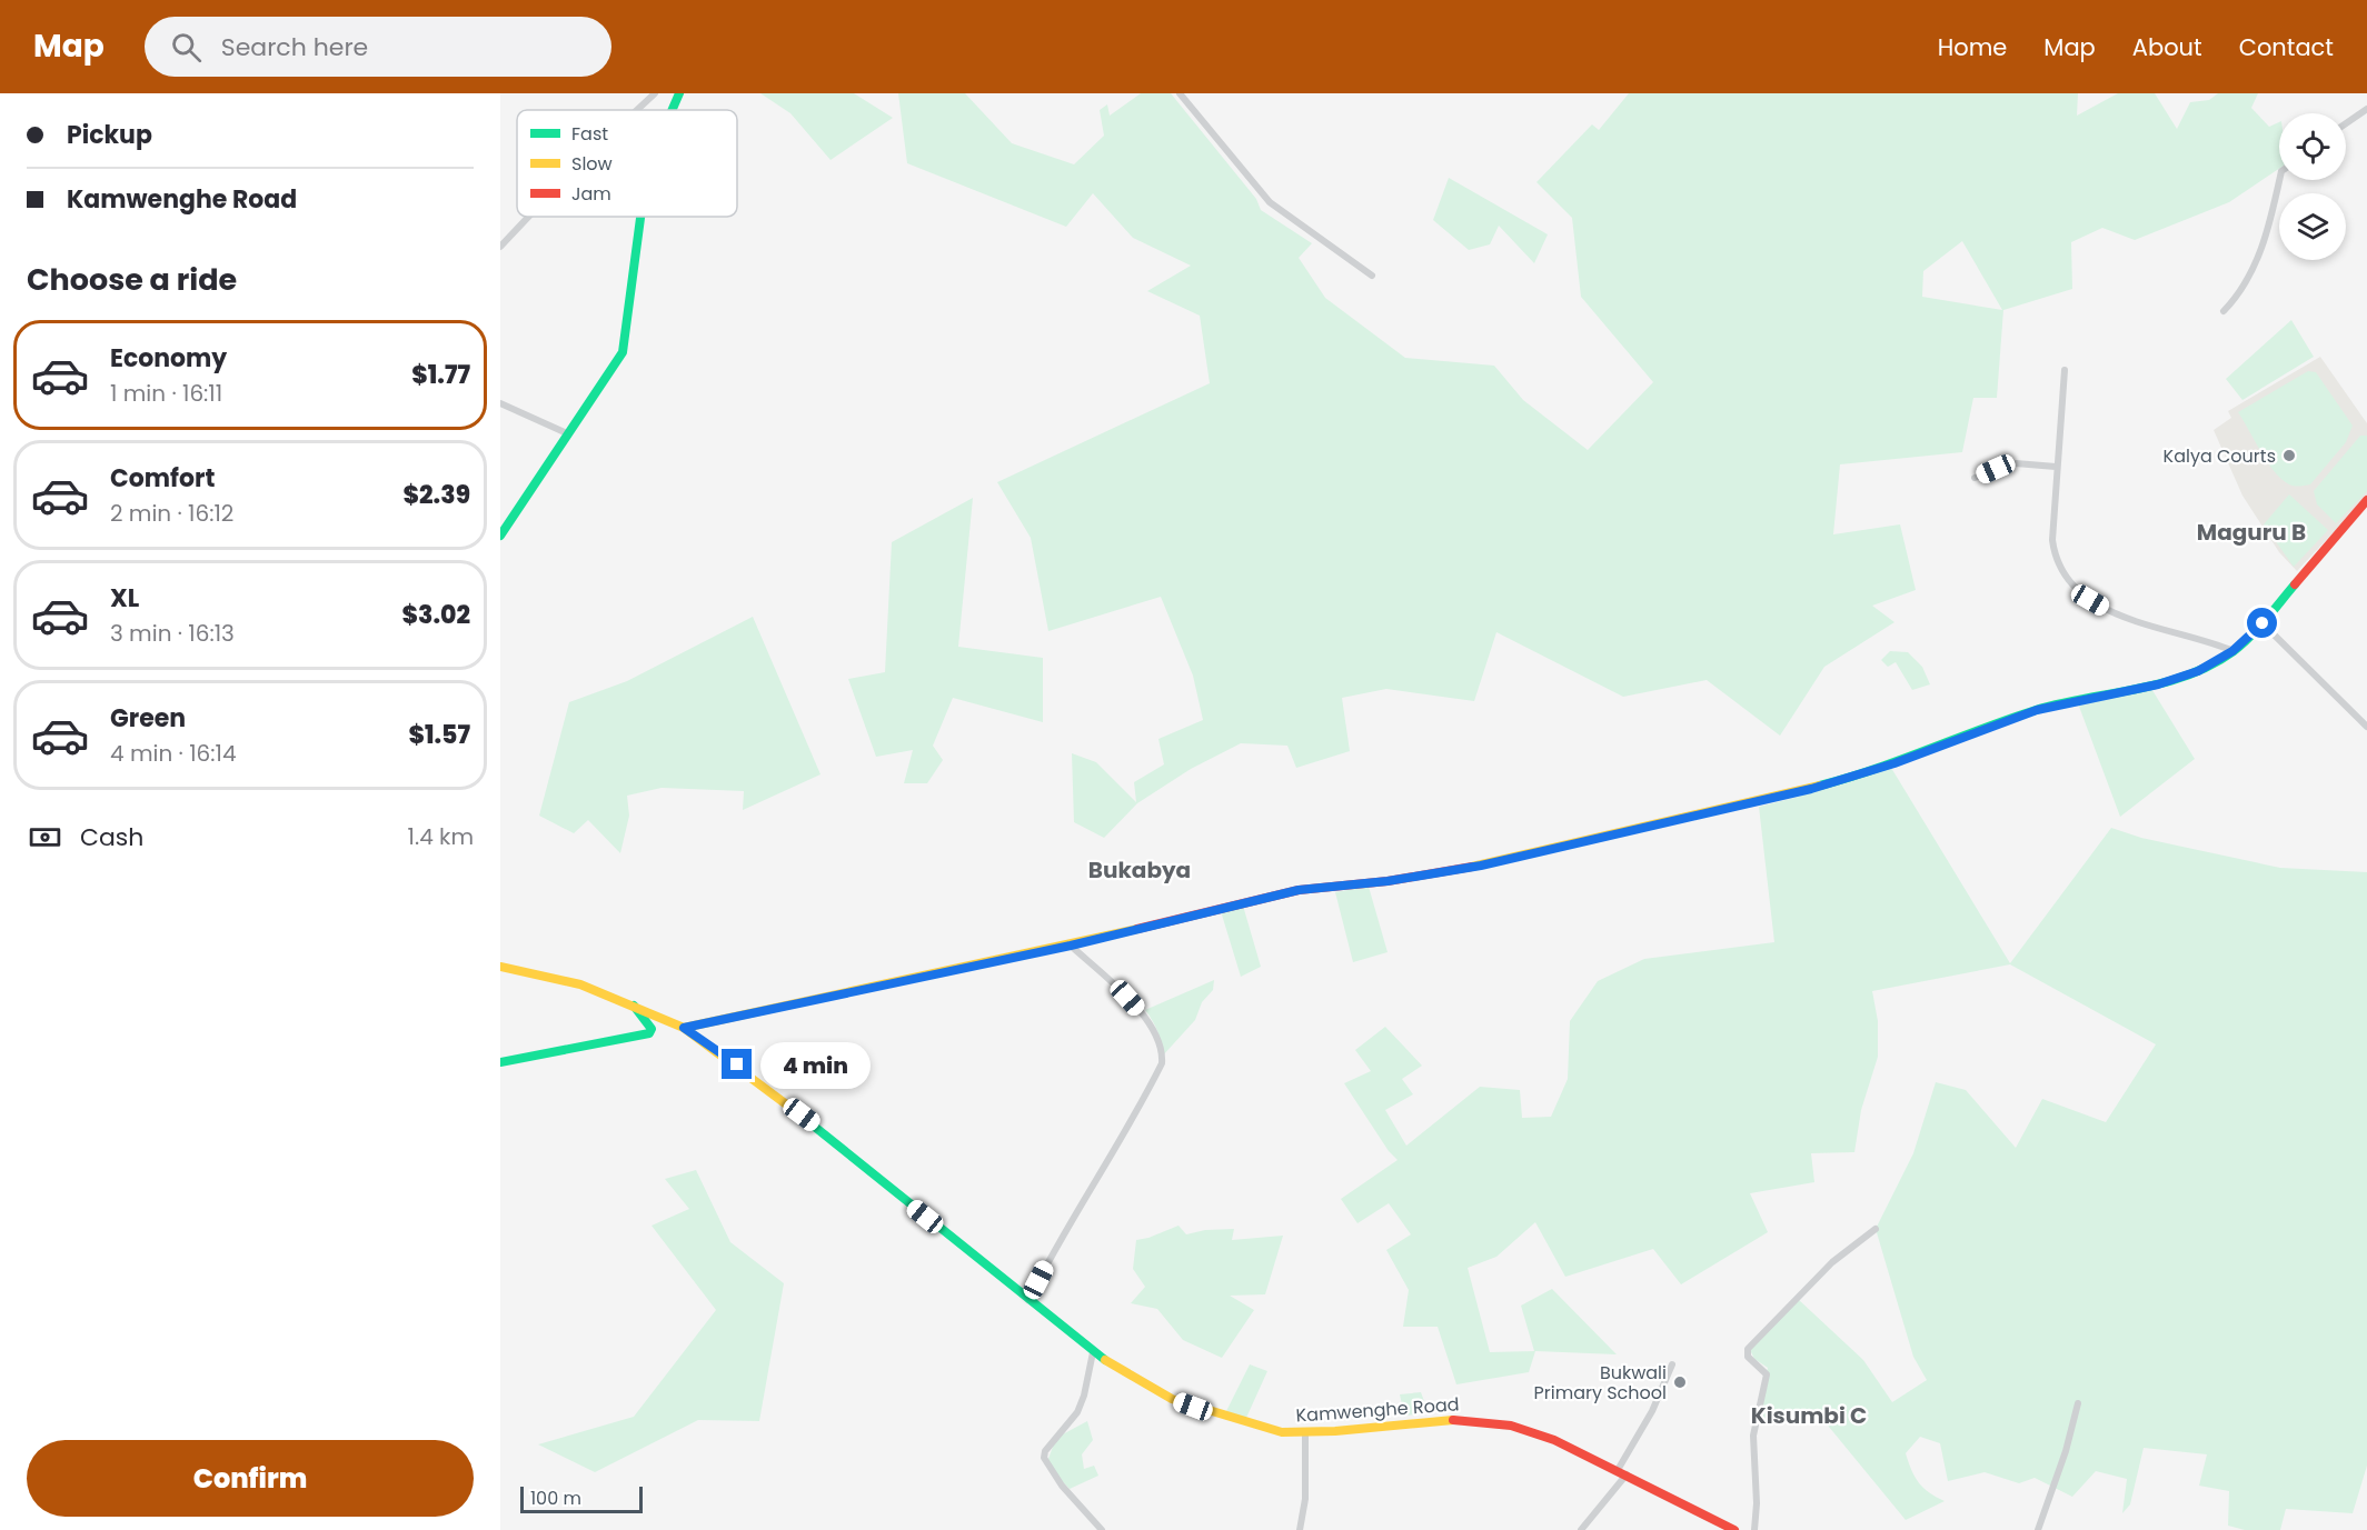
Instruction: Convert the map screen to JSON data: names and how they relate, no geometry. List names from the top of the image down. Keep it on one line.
{"streets":{"street":["Kamwenghe Road"]},"districts":["Maguru B","Bukabya","Kisumbi C"],"places":["Kalya Courts","Bukwali Primary School"],"legend":["Fast","Slow","Jam"],"scale_bar":"100 m","page":{"header":"Map","search":"Search here","nav":["Home","Map","About","Contact"],"banner":["Pickup","Kamwenghe Road"],"heading":"Choose a ride","list":[{"name":"Economy","note":"1 min · 16:11","value":"$1.77"},{"name":"Comfort","note":"2 min · 16:12","value":"$2.39"},{"name":"XL","note":"3 min · 16:13","value":"$3.02"},{"name":"Green","note":"4 min · 16:14","value":"$1.57"}],"pay":["Cash","1.4 km"],"bubble":"4 min","buttons":"Confirm","scale":"100 m"}}
